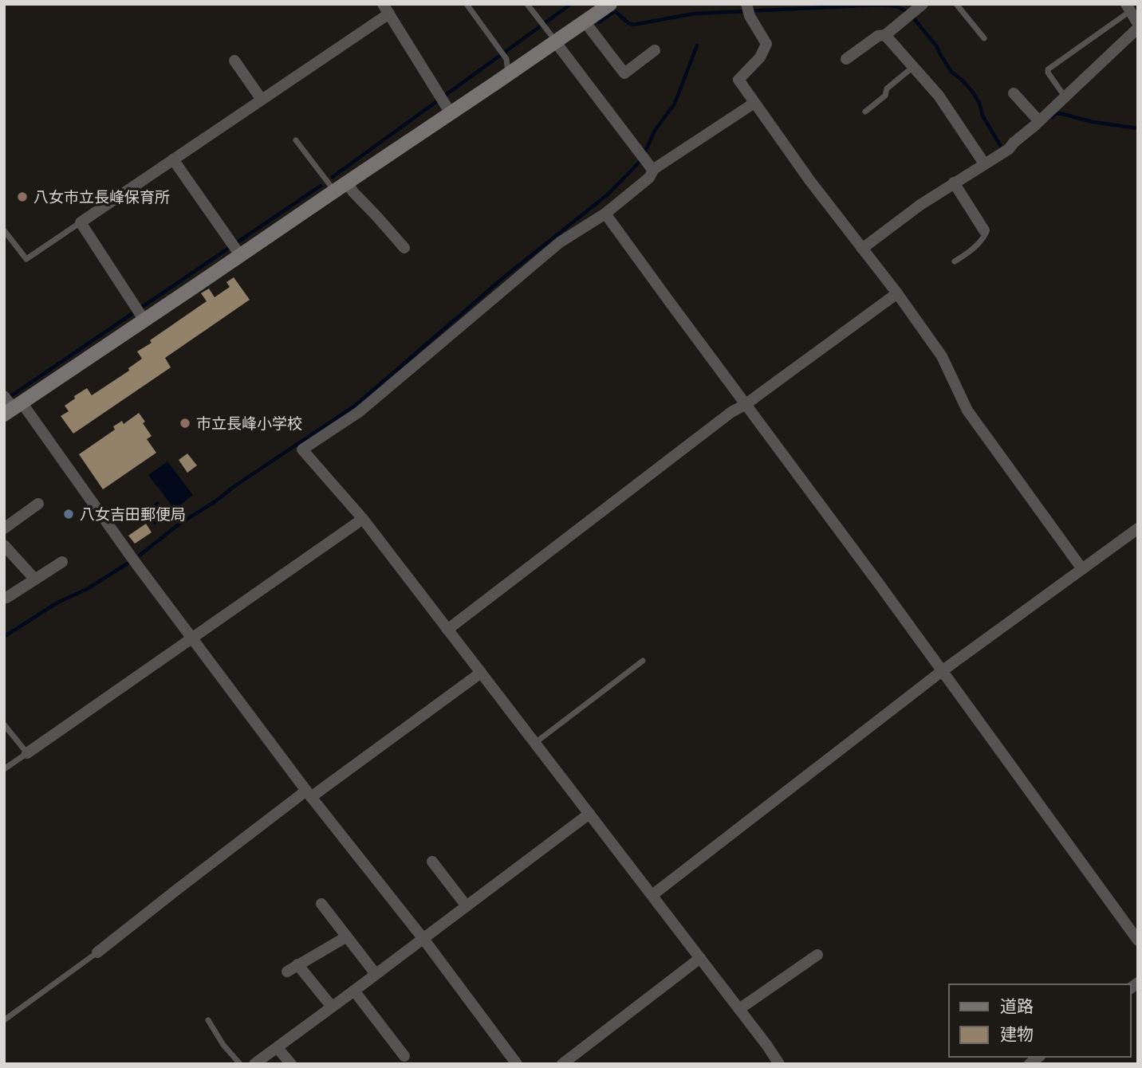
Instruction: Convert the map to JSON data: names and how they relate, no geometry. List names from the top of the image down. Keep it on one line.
{"places":["八女市立長峰保育所","市立長峰小学校","八女吉田郵便局"],"legend":["道路","建物"]}
